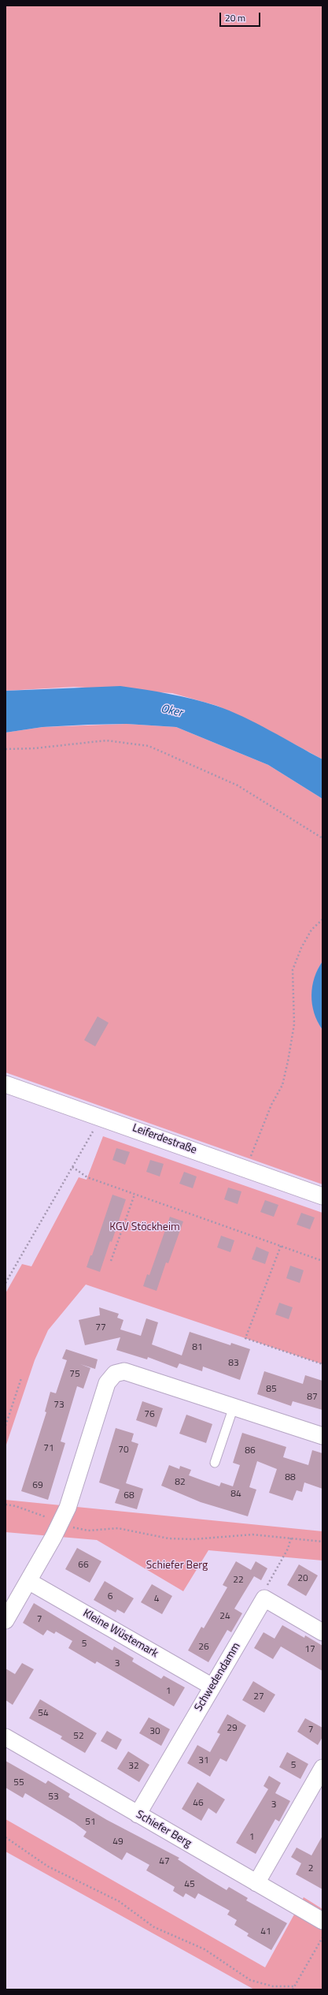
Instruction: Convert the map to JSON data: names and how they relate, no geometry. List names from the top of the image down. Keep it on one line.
{"streets":{"street":["Leiferdestraße","Kleine Wüstemark","Schwedendamm","Schiefer Berg"]},"crossings":[["Kleine Wüstemark","Schwedendamm"],["Schwedendamm","Schiefer Berg"]],"water":["Oker"],"parks":["KGV Stöckheim","Schiefer Berg"],"house_numbers":["77","81","83","75","85","87","73","76","71","70","86","88","82","69","84","68","66","20","22","6","4","24","7","5","26","17","3","1","27","54","29","7","30","52","31","5","32","55","53","46","3","51","1","49","47","2","45","41"],"scale_bar":"20 m"}
